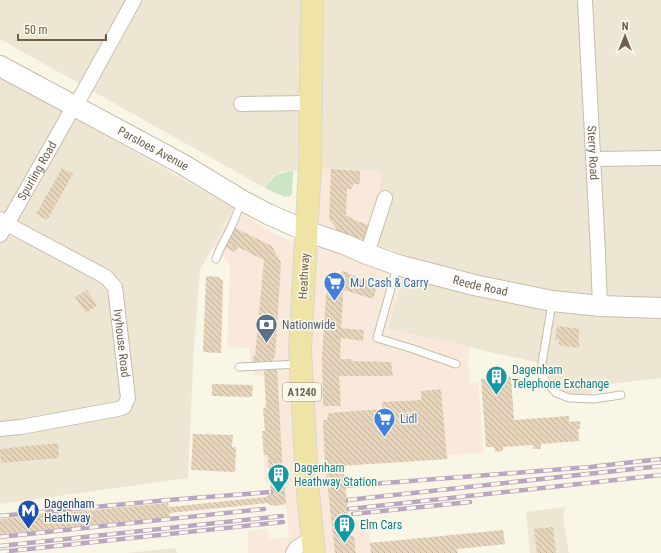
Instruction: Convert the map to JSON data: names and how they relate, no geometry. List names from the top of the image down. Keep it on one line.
{"streets":{"main road":["Heathway","A1240"],"street":["Parsloes Avenue","Sterry Road","Spurling Road","Reede Road","Ivyhouse Road"]},"crossings":[["Parsloes Avenue","Spurling Road"],["Parsloes Avenue","Heathway"],["Parsloes Avenue","Reede Road"],["Sterry Road","Reede Road"],["Spurling Road","Ivyhouse Road"],["Heathway","Reede Road"]],"places":{"supermarket":["MJ Cash & Carry","Lidl"],"bank":["Nationwide"],"building":["Dagenham Telephone Exchange","Dagenham Heathway Station","Elm Cars"],"metro station":["Dagenham Heathway"]},"scale_bar":"50 m","north":"top"}
